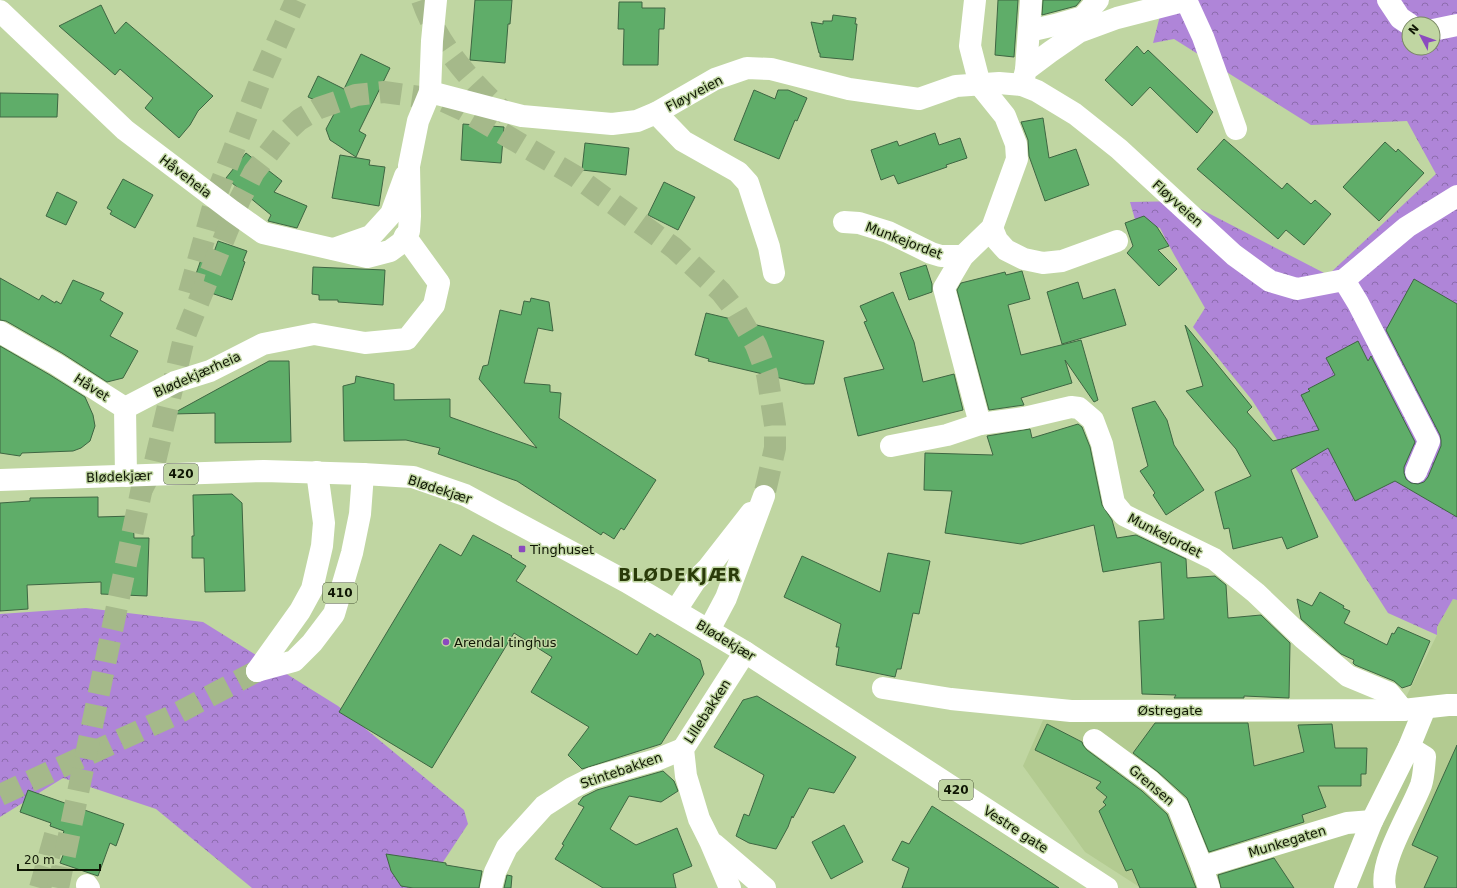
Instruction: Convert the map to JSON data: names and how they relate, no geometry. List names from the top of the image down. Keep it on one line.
{"streets":{"street":["Fløyveien","Håveheia","Munkejordet","Blødekjærheia","Håvet","420","Blødekjær","410","Østregate","Lillebakken","Stintebakken","Grensen","Vestre gate","Munkegaten"]},"crossings":[["Fløyveien","Munkejordet"],["Håveheia","Blødekjærheia"],["Munkejordet","Østregate"],["Blødekjærheia","Håvet"],["Blødekjær","410"],["Blødekjær","Lillebakken"],["Blødekjær","Vestre gate"],["Lillebakken","Stintebakken"],["Grensen","Munkegaten"]],"districts":["BLØDEKJÆR"],"places":{"transit":["Tinghuset"],"other":["Arendal tinghus"]},"scale_bar":"20 m","north":"top left"}
